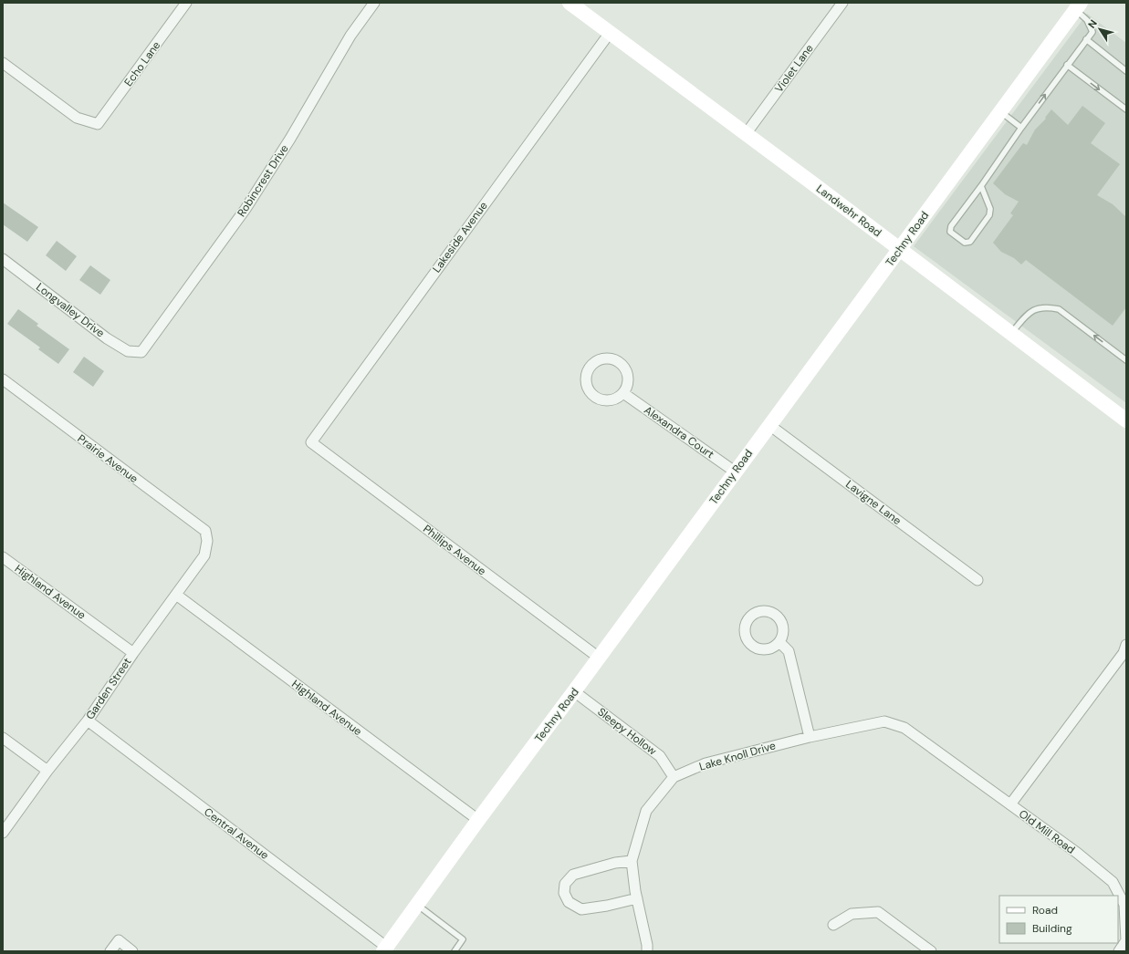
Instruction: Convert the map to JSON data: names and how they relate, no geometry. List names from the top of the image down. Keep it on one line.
{"streets":{"main road":["Landwehr Road","Techny Road"],"street":["Echo Lane","Violet Lane","Robincrest Drive","Lakeside Avenue","Longvalley Drive","Alexandra Court","Prairie Avenue","Lavigne Lane","Phillips Avenue","Highland Avenue","Garden Street","Sleepy Hollow","Lake Knoll Drive","Old Mill Road","Central Avenue"]},"crossings":[["Violet Lane","Landwehr Road"],["Robincrest Drive","Longvalley Drive"],["Landwehr Road","Lakeside Avenue"],["Landwehr Road","Techny Road"],["Lakeside Avenue","Phillips Avenue"],["Techny Road","Alexandra Court"],["Techny Road","Lavigne Lane"],["Techny Road","Phillips Avenue"],["Techny Road","Highland Avenue"],["Techny Road","Sleepy Hollow"],["Techny Road","Central Avenue"],["Prairie Avenue","Garden Street"],["Highland Avenue","Garden Street"],["Garden Street","Central Avenue"],["Sleepy Hollow","Lake Knoll Drive"],["Lake Knoll Drive","Old Mill Road"]],"legend":["Road","Building"],"north":"top left"}
